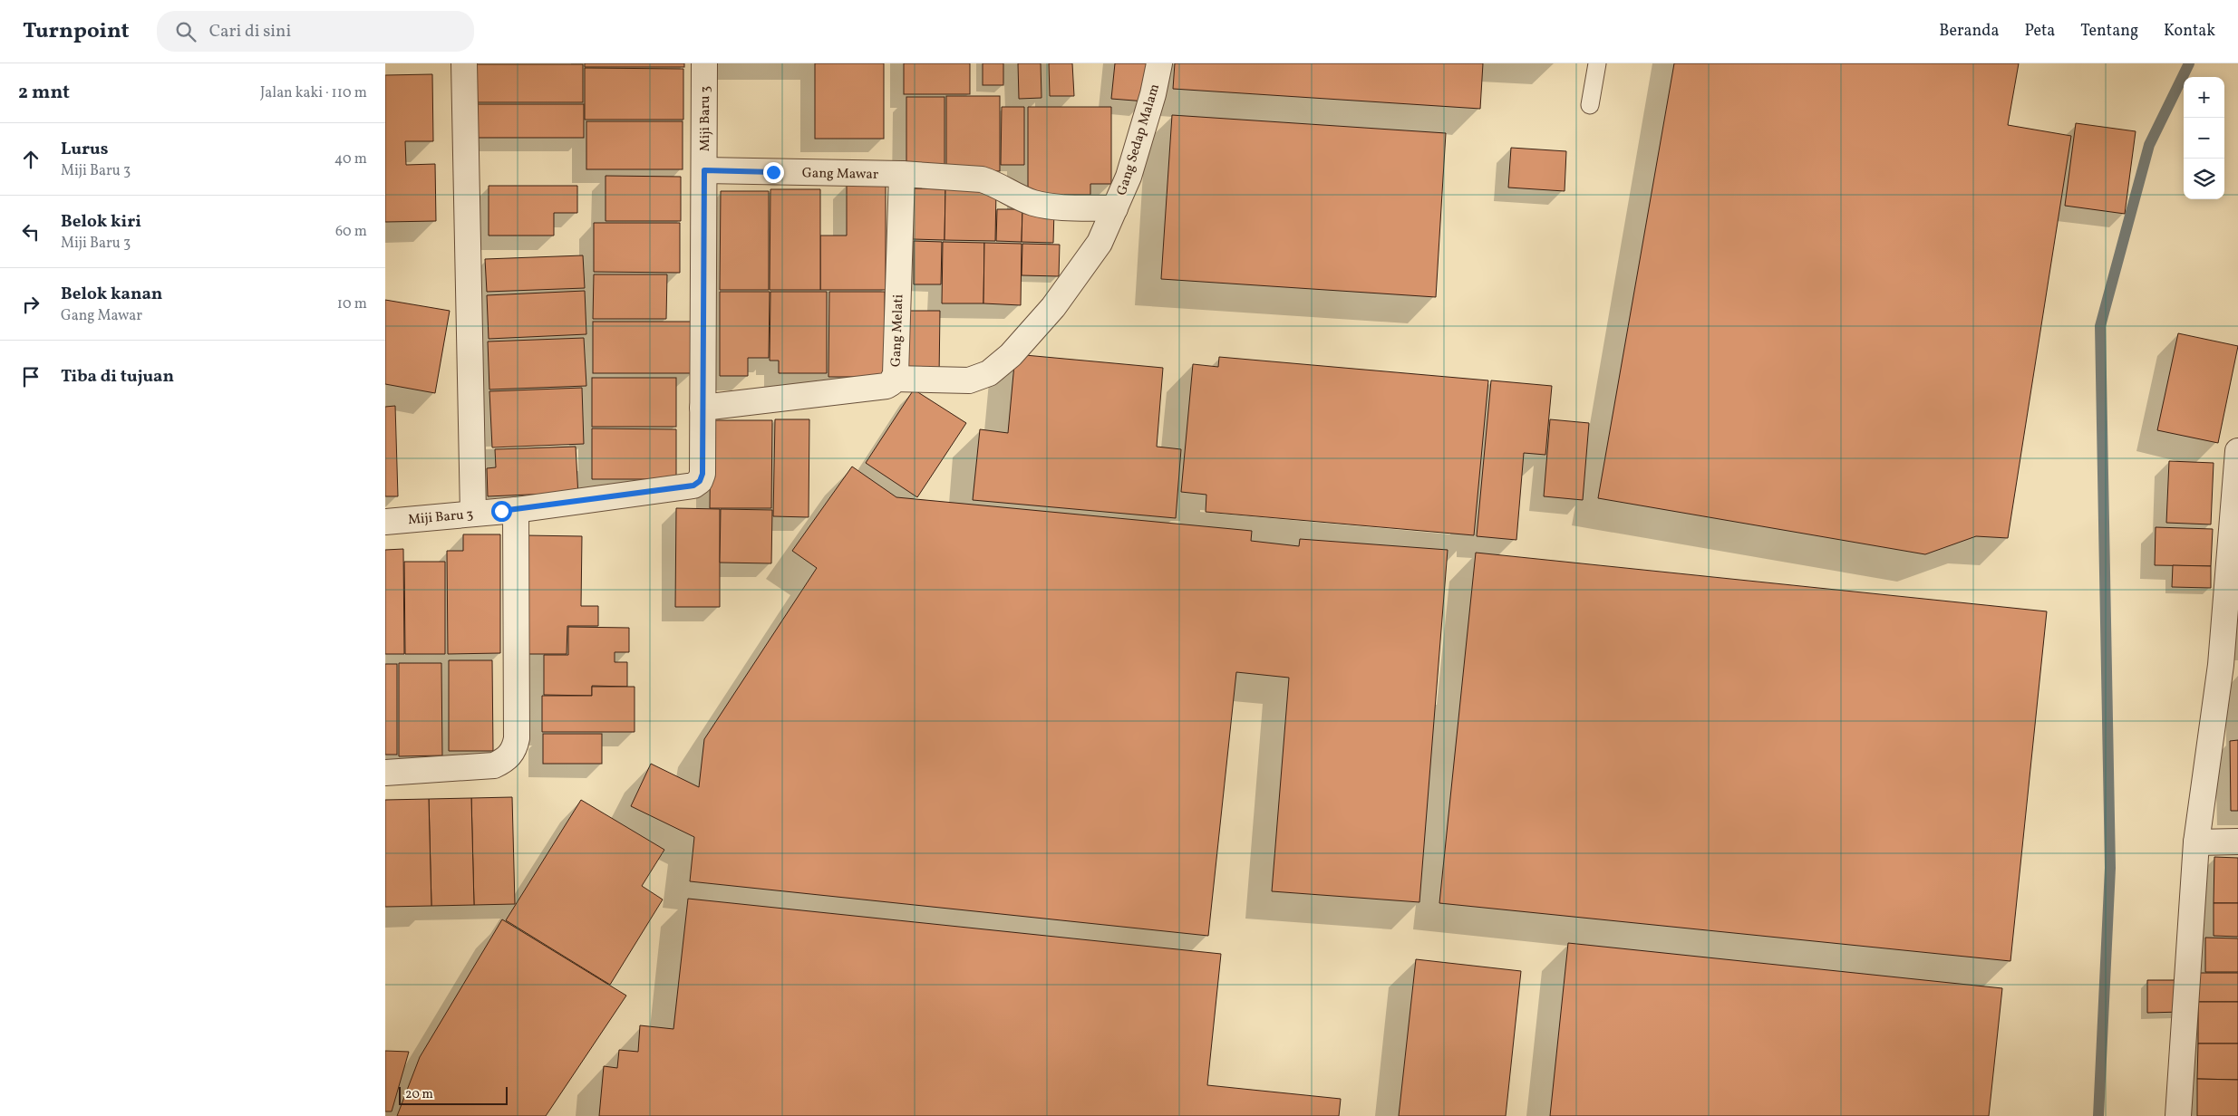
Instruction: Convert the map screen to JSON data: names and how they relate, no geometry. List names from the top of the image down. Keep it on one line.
{"streets":{"street":["Miji Baru 3","Gang Sedap Malam","Gang Mawar","Gang Melati"]},"crossings":[["Miji Baru 3","Gang Mawar"],["Miji Baru 3","Gang Melati"],["Gang Sedap Malam","Gang Mawar"],["Gang Sedap Malam","Gang Melati"],["Gang Mawar","Gang Melati"]],"scale_bar":"20 m","page":{"header":"Turnpoint","search":"Cari di sini","nav":["Beranda","Peta","Tentang","Kontak"],"heading":["2 mnt","Jalan kaki · 110 m"],"map_buttons":["+","−"],"list":[["Lurus","Miji Baru 3","40 m"],["Belok kiri","Miji Baru 3","60 m"],["Belok kanan","Gang Mawar","10 m"],"Tiba di tujuan"],"scale":"20 m"}}
